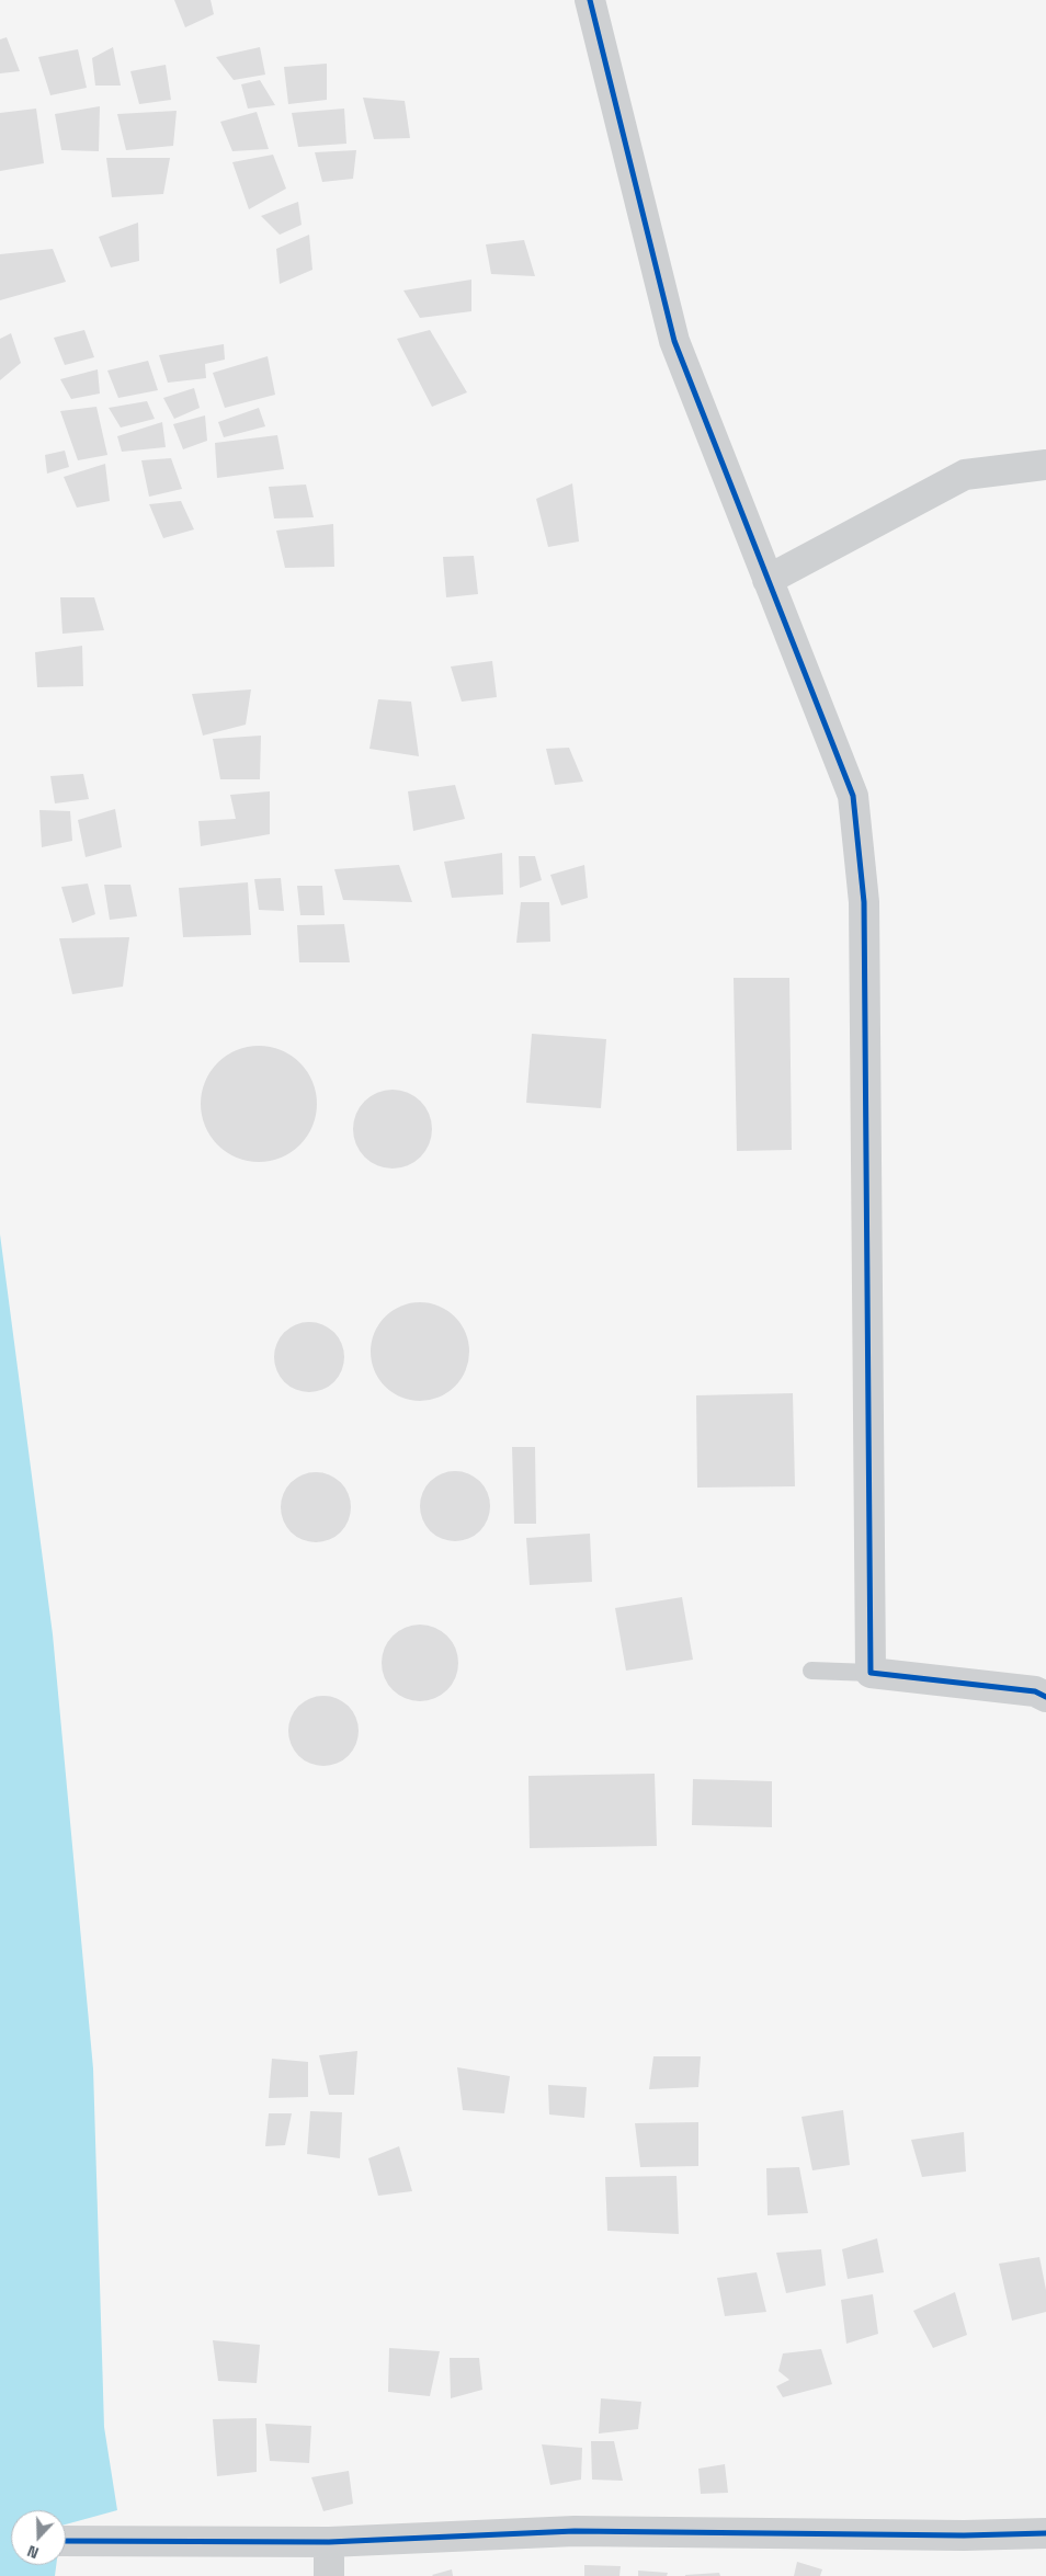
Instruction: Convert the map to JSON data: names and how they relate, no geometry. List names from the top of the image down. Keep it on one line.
{"north":"bottom"}
